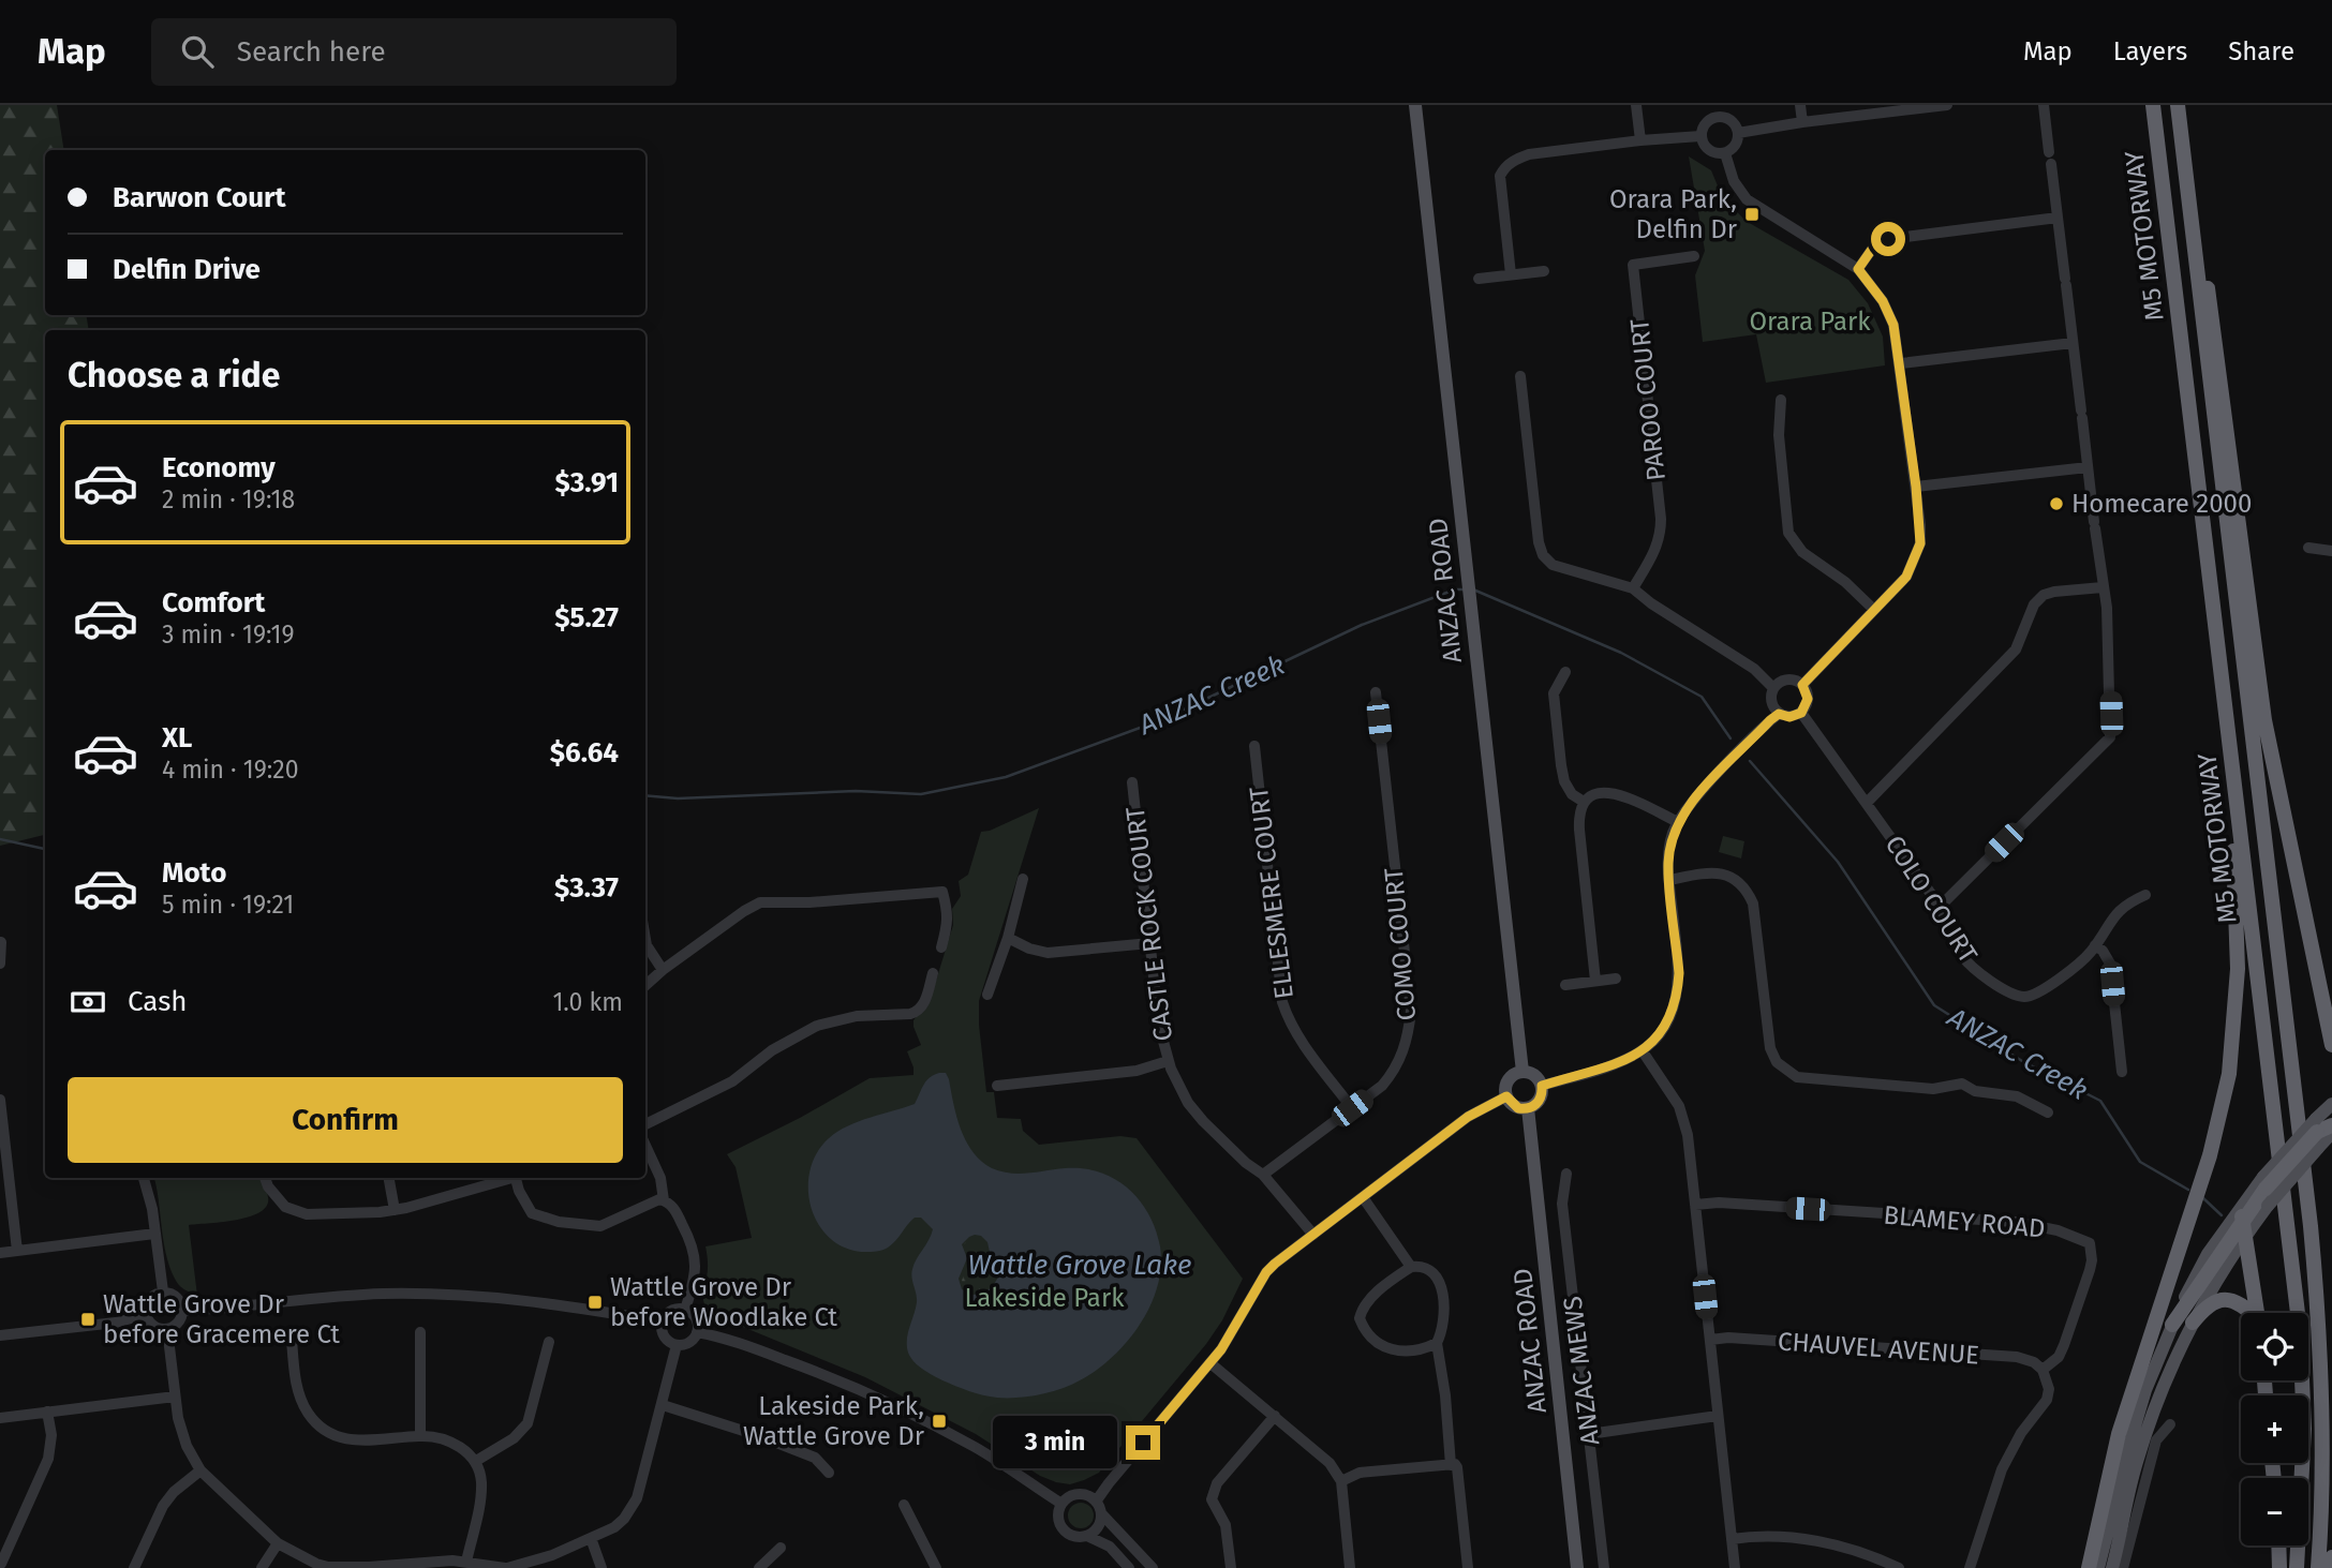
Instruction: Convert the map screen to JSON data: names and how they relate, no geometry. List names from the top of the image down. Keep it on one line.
{"streets":{"highway":["M5 MOTORWAY"],"main road":["ANZAC ROAD"],"street":["PAROO COURT","ELLESMERE COURT","COLO COURT","CASTLE ROCK COURT","COMO COURT","BLAMEY ROAD","CHAUVEL AVENUE","ANZAC MEWS"]},"crossings":[["ELLESMERE COURT","COMO COURT"],["CASTLE ROCK COURT","COMO COURT"],["BLAMEY ROAD","CHAUVEL AVENUE"]],"water":["ANZAC Creek","Wattle Grove Lake"],"parks":["Orara Park","Lakeside Park"],"places":{"transit":["Orara Park, Delfin Dr","Wattle Grove Dr before Woodlake Ct","Wattle Grove Dr before Gracemere Ct","Lakeside Park, Wattle Grove Dr"],"other":["Homecare 2000"]},"page":{"header":"Map","search":"Search here","nav":["Map","Layers","Share"],"banner":["Barwon Court","Delfin Drive"],"heading":"Choose a ride","list":[{"name":"Economy","note":"2 min · 19:18","value":"$3.91"},{"name":"Comfort","note":"3 min · 19:19","value":"$5.27"},{"name":"XL","note":"4 min · 19:20","value":"$6.64"},{"name":"Moto","note":"5 min · 19:21","value":"$3.37"}],"pay":["Cash","1.0 km"],"buttons":"Confirm","map_buttons":["+","−"],"bubble":"3 min"}}
